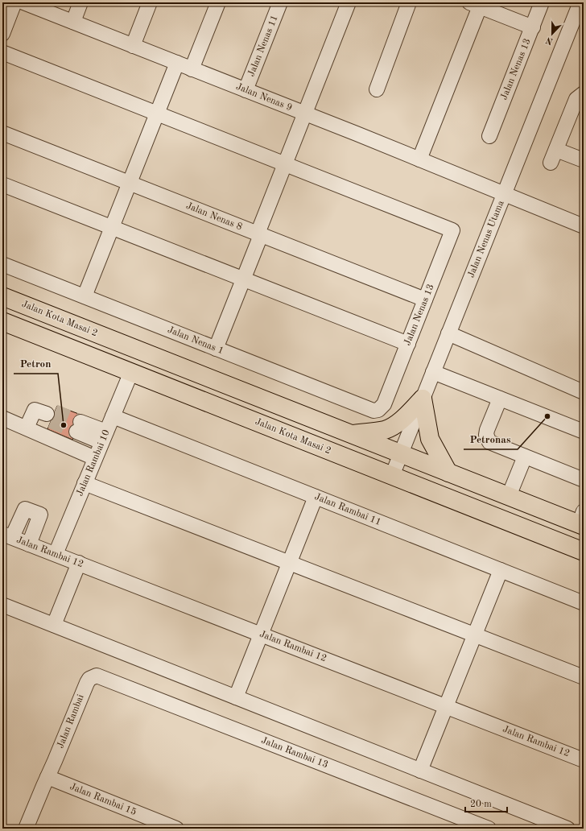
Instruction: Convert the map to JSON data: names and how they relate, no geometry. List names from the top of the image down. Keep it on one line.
{"streets":{"main road":["Jalan Kota Masai 2"],"street":["Jalan Nenas 11","Jalan Nenas 13","Jalan Nenas 9","Jalan Nenas 8","Jalan Nenas Utama","Jalan Nenas 1","Jalan Rambai 10","Jalan Rambai 11","Jalan Rambai 12","Jalan Rambai","Jalan Rambai 13","Jalan Rambai 15"]},"crossings":[["Jalan Nenas 11","Jalan Nenas 9"],["Jalan Nenas 13","Jalan Nenas 8"],["Jalan Nenas 13","Jalan Nenas 1"],["Jalan Nenas 9","Jalan Nenas Utama"],["Jalan Nenas Utama","Jalan Kota Masai 2"],["Jalan Kota Masai 2","Jalan Rambai 10"],["Jalan Rambai 10","Jalan Rambai 11"],["Jalan Rambai 10","Jalan Rambai 12"],["Jalan Rambai","Jalan Rambai 13"],["Jalan Rambai","Jalan Rambai 15"]],"places":["Petronas","Petron"],"scale_bar":"20 m","north":"bottom"}
